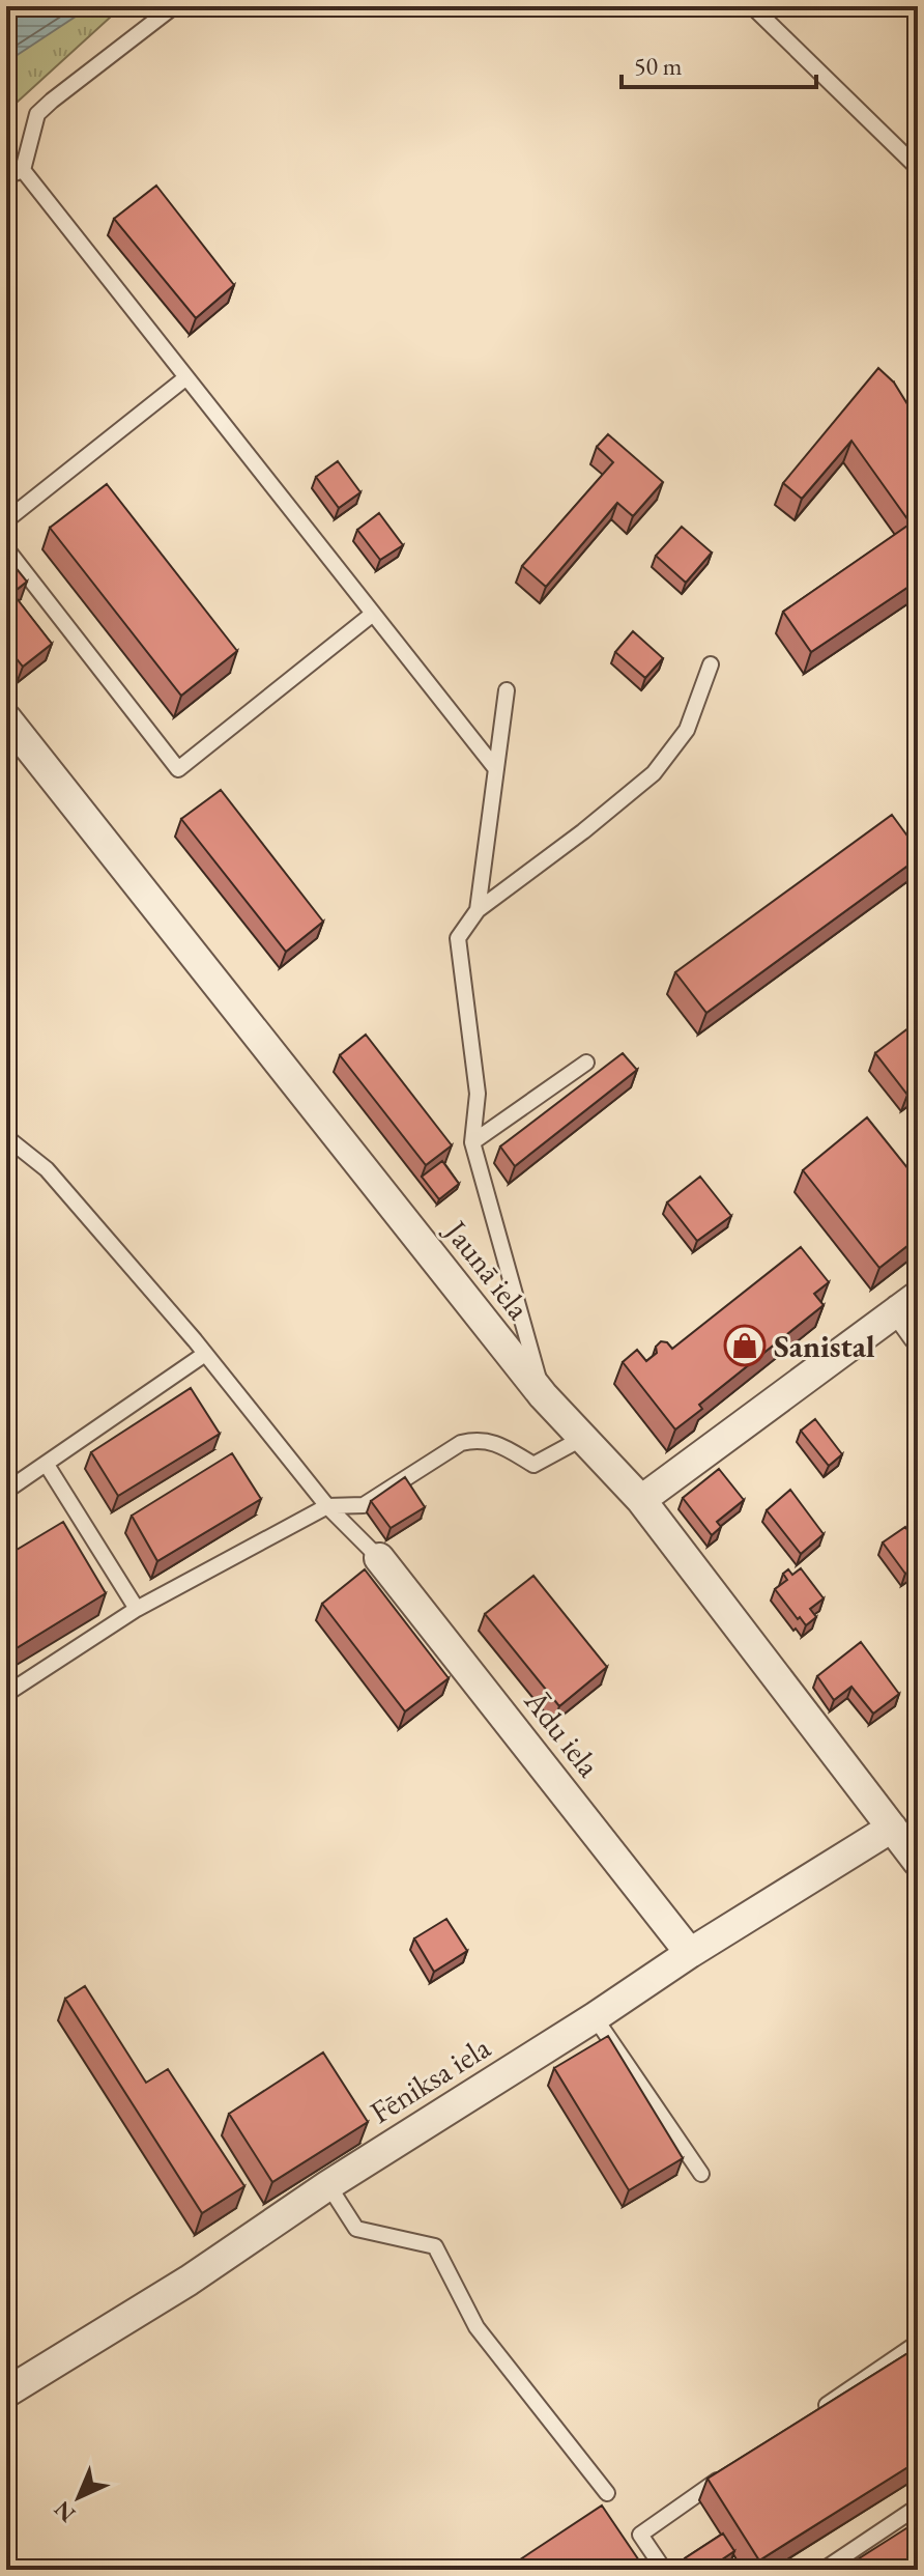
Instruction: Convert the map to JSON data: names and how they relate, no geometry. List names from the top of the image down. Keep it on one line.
{"streets":{"street":["Jaunā iela","Ādu iela","Fēniksa iela"]},"crossings":[["Jaunā iela","Fēniksa iela"],["Ādu iela","Fēniksa iela"]],"places":{"shop":["Sanistal"]},"scale_bar":"50 m","north":"bottom left"}
